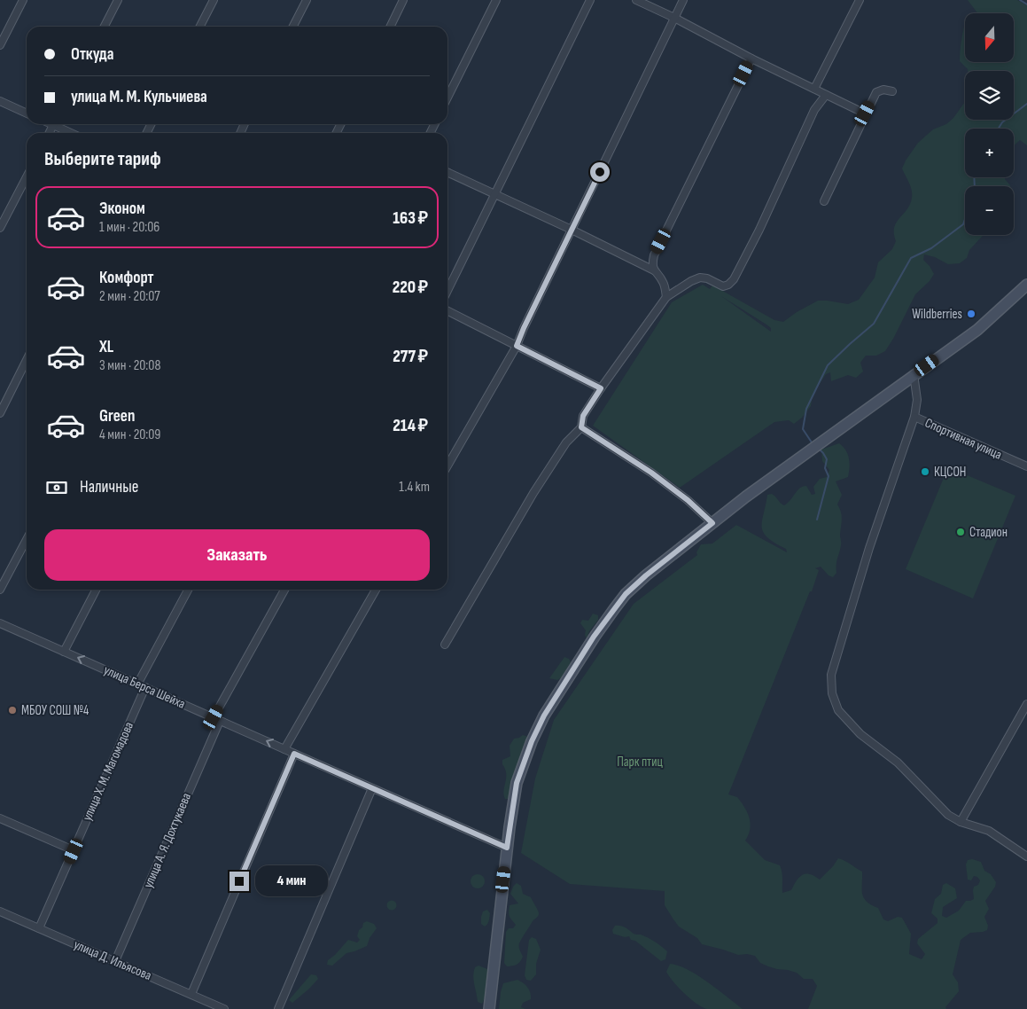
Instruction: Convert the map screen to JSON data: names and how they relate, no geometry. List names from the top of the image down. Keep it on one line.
{"streets":{"street":["Спортивная улица","улица Берса Шейха","улица Х. М. Магомадова","улица А. Я. Дохтукаева","улица Д. Ильясова"]},"crossings":[["улица Берса Шейха","улица Х. М. Магомадова"],["улица Берса Шейха","улица А. Я. Дохтукаева"],["улица Х. М. Магомадова","улица Д. Ильясова"],["улица А. Я. Дохтукаева","улица Д. Ильясова"]],"parks":["Парк птиц"],"places":["Wildberries","КЦСОН","Стадион","МБОУ СОШ №4"],"north":"bottom","page":{"map_buttons":["+","−"],"banner":["Откуда","улица М. М. Кульчиева"],"heading":"Выберите тариф","list":[{"name":"Эконом","note":"1 мин · 20:06","value":"163 ₽"},{"name":"Комфорт","note":"2 мин · 20:07","value":"220 ₽"},{"name":"XL","note":"3 мин · 20:08","value":"277 ₽"},{"name":"Green","note":"4 мин · 20:09","value":"214 ₽"}],"pay":["Наличные","1.4 km"],"buttons":"Заказать","bubble":"4 мин"}}
